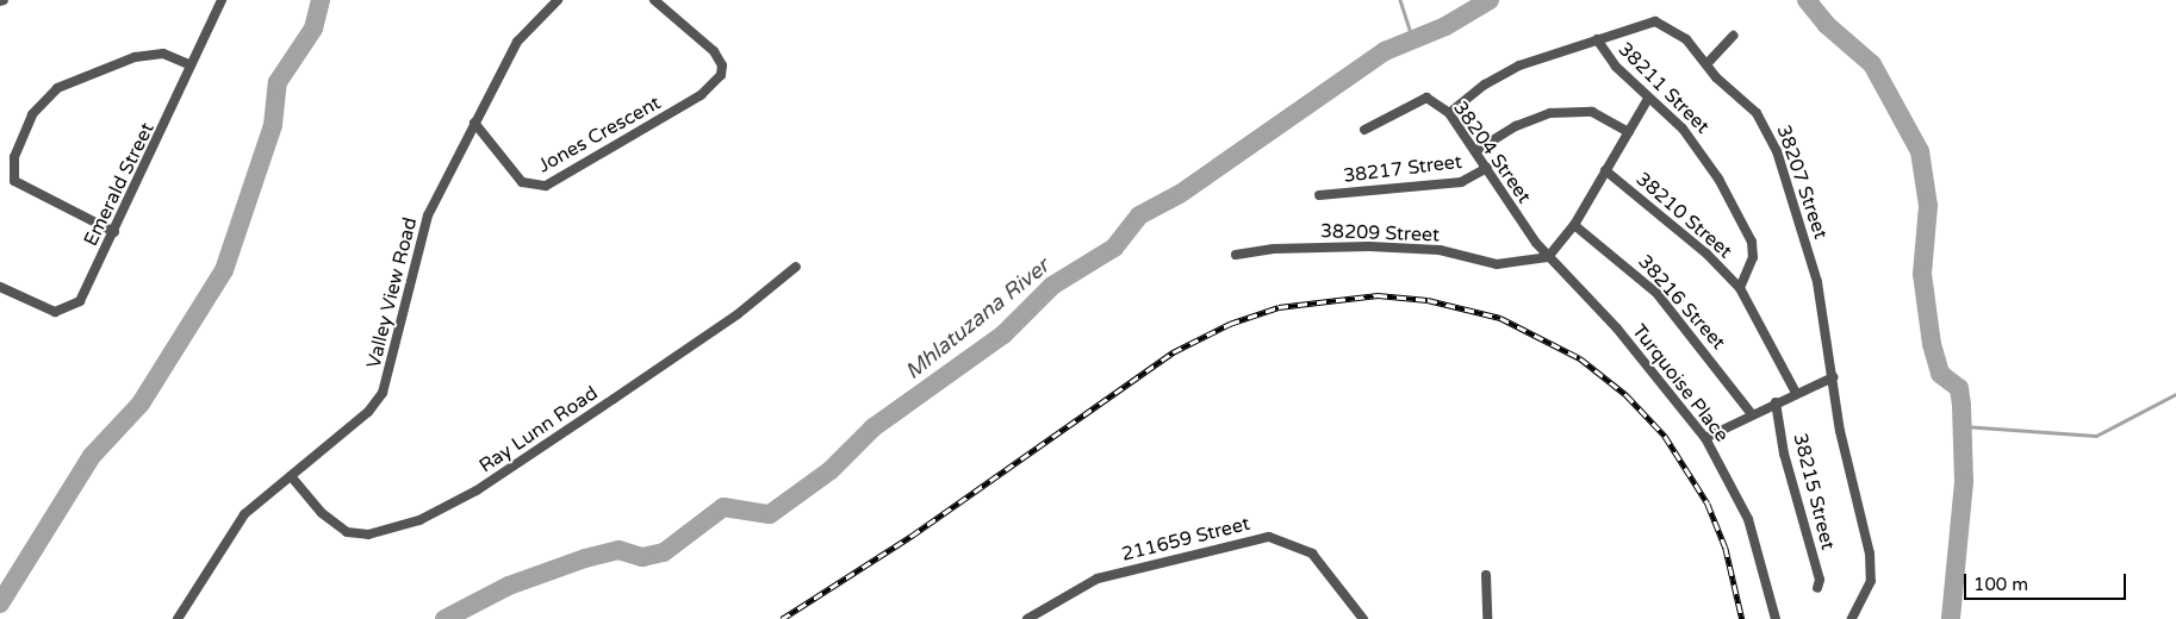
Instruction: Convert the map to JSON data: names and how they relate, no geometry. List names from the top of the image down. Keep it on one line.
{"streets":{"street":["38211 Street","Jones Crescent","38204 Street","38217 Street","38207 Street","Emerald Street","38210 Street","38209 Street","Valley View Road","38216 Street","Turquoise Place","Ray Lunn Road","38215 Street","211659 Street"]},"crossings":[["38211 Street","38207 Street"],["38211 Street","38210 Street"],["Jones Crescent","Valley View Road"],["38204 Street","38217 Street"],["38204 Street","38207 Street"],["38204 Street","38209 Street"],["38204 Street","Turquoise Place"],["38209 Street","Turquoise Place"],["Valley View Road","Ray Lunn Road"]],"water":["Mhlatuzana River"],"scale_bar":"100 m"}
